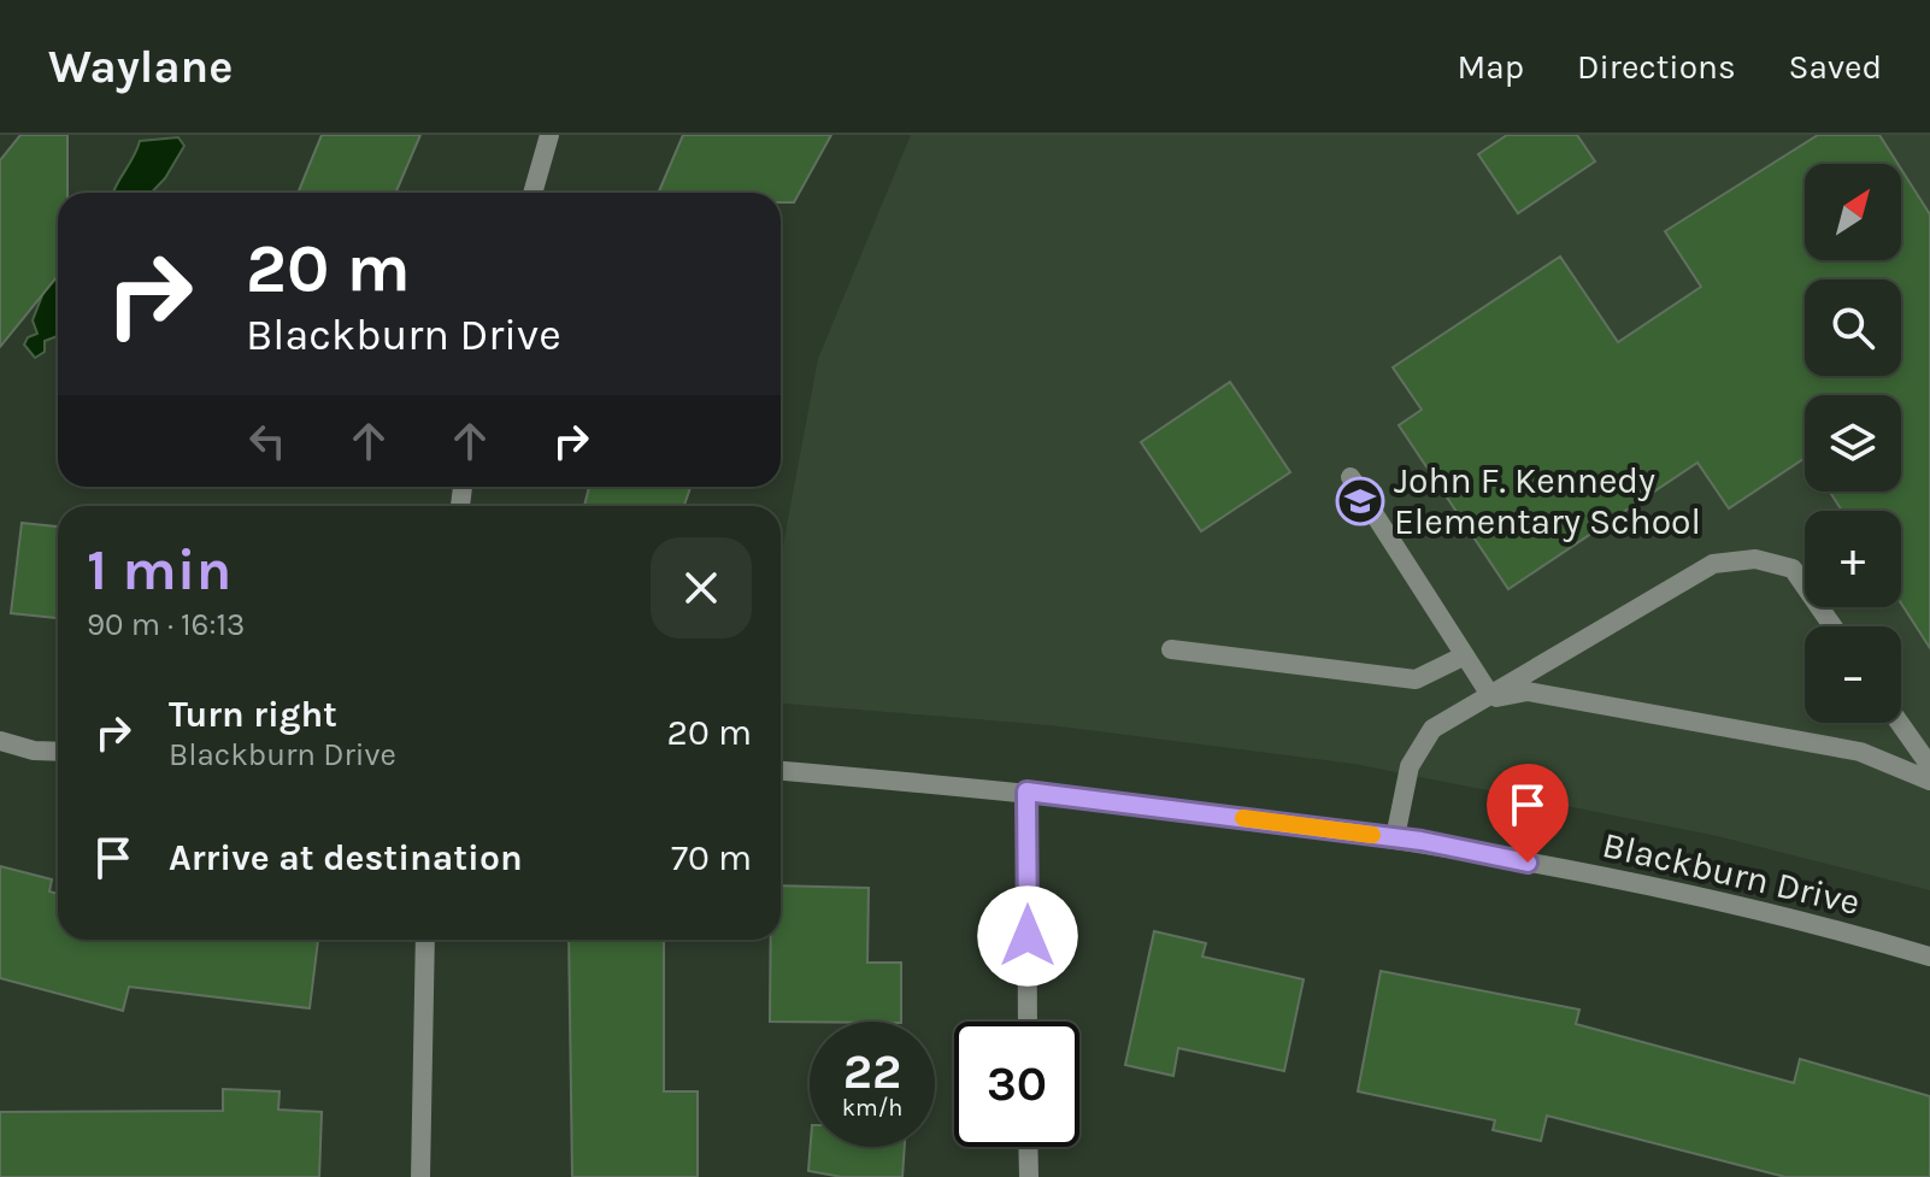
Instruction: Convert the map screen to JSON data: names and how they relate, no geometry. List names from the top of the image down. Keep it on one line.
{"streets":{"street":["Blackburn Drive"]},"places":{"school or university":["John F. Kennedy Elementary School"]},"north":"top right","page":{"header":"Waylane","nav":["Map","Directions","Saved"],"map_buttons":["+","−"],"turn":["20 m","Blackburn Drive"],"heading":["1 min","90 m · 16:13"],"list":[{"name":"Turn right","note":"Blackburn Drive","value":"20 m"},{"name":"Arrive at destination","value":"70 m"}],"speed":"22 km/h","limit":"30"}}
